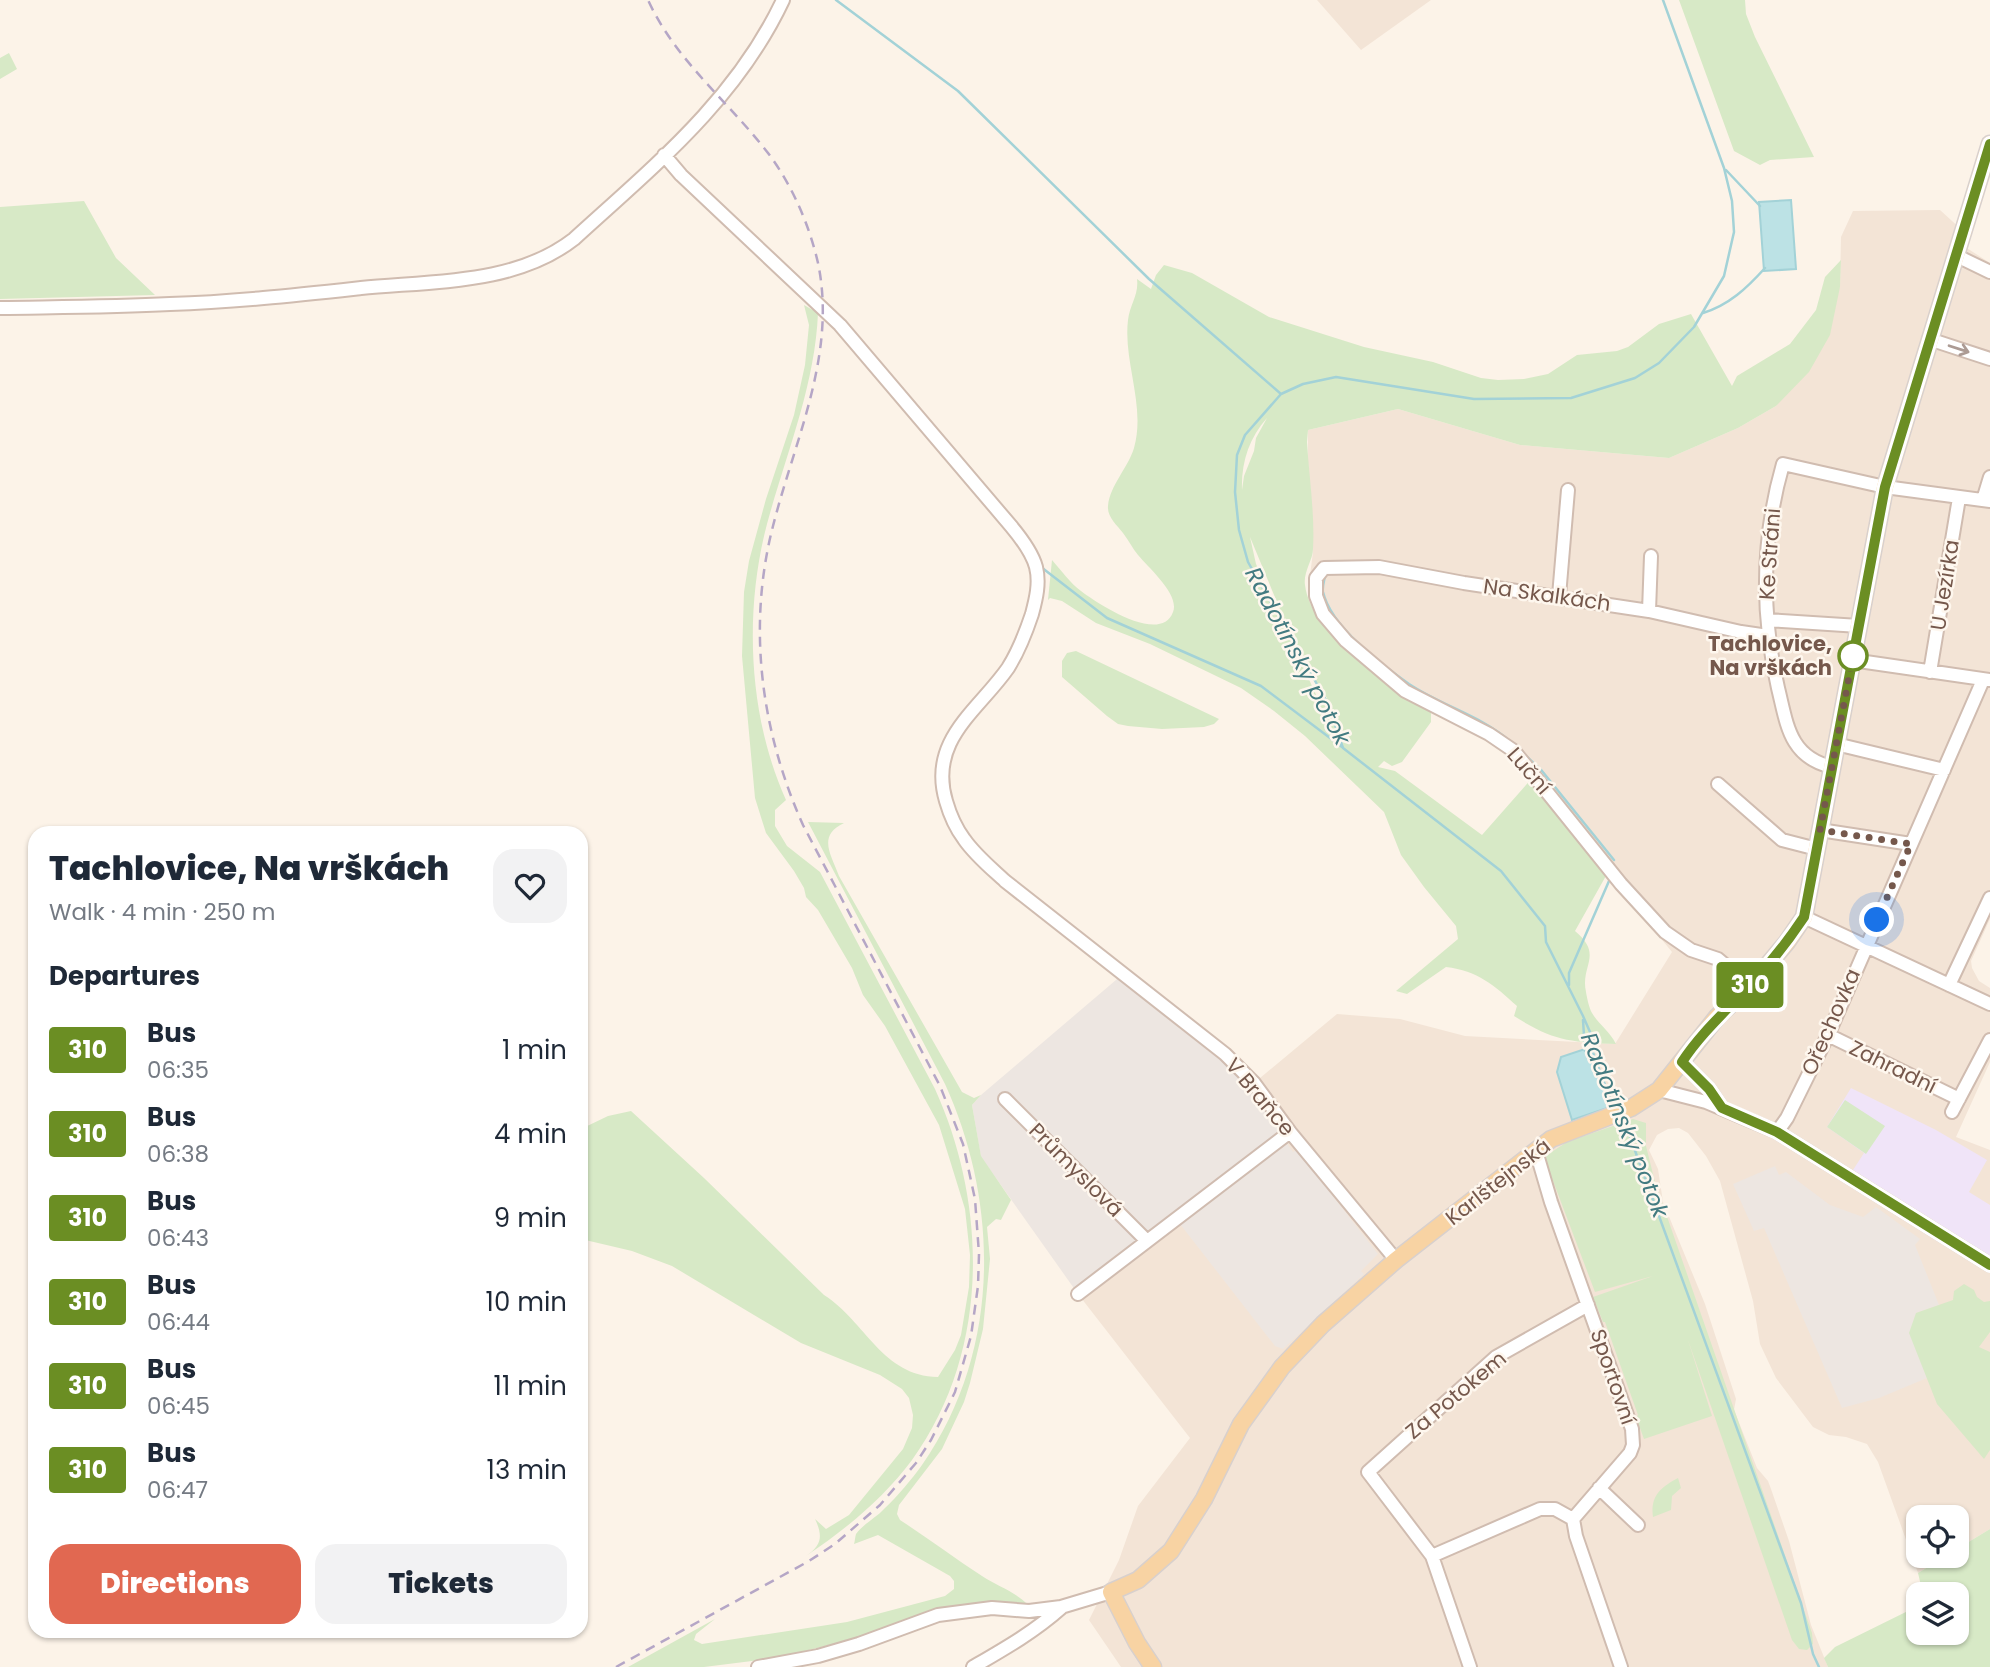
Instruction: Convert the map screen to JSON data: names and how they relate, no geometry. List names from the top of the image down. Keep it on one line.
{"streets":{"main road":["Karlštejnská"],"street":["Ke Stráni","U Jezírka","Na Skalkách","Luční","Ořechovka","Zahradní","V Braňce","Průmyslová","Sportovní","Za Potokem"]},"crossings":[["Ke Stráni","Na Skalkách"],["Ke Stráni","Karlštejnská"],["Na Skalkách","Luční"],["Luční","Karlštejnská"],["Ořechovka","Zahradní"],["V Braňce","Karlštejnská"],["Karlštejnská","Sportovní"],["Sportovní","Za Potokem"]],"water":["Radotínský potok"],"places":["Tachlovice, Na vrškách"],"lines":["bus line 310"],"page":{"on_map":"310","heading":[["Tachlovice, Na vrškách","Walk · 4 min · 250 m"],"Departures"],"list":[{"mark":"310","name":"Bus","note":"06:35","value":"1 min"},{"mark":"310","name":"Bus","note":"06:38","value":"4 min"},{"mark":"310","name":"Bus","note":"06:43","value":"9 min"},{"mark":"310","name":"Bus","note":"06:44","value":"10 min"},{"mark":"310","name":"Bus","note":"06:45","value":"11 min"},{"mark":"310","name":"Bus","note":"06:47","value":"13 min"}],"buttons":["Directions","Tickets"]}}
